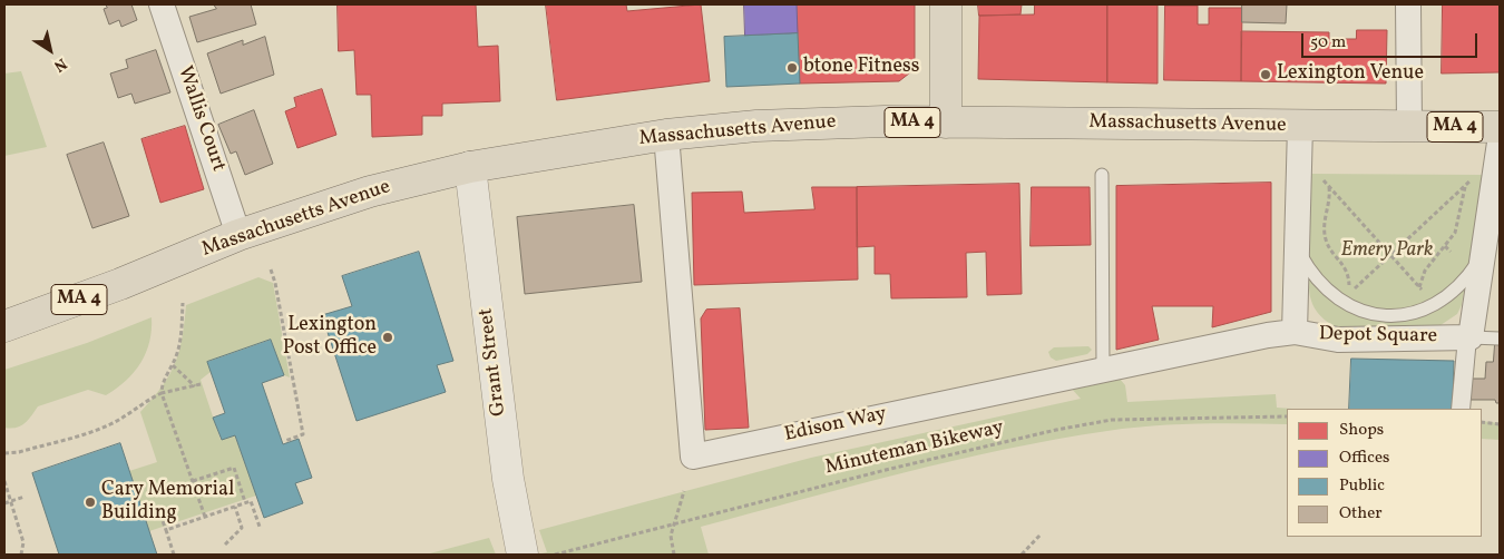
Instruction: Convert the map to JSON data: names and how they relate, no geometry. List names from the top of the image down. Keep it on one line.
{"streets":{"main road":["MA 4","Massachusetts Avenue"],"street":["Wallis Court","Depot Square","Grant Street","Edison Way"],"path":["Minuteman Bikeway"]},"crossings":[["Wallis Court","Massachusetts Avenue"],["Massachusetts Avenue","Depot Square"],["Massachusetts Avenue","Grant Street"],["Massachusetts Avenue","Edison Way"],["Depot Square","Edison Way"]],"parks":["Emery Park"],"places":["btone Fitness","Lexington Venue","Lexington Post Office","Cary Memorial Building"],"legend":["Shops","Offices","Public","Other"],"scale_bar":"50 m","north":"bottom right"}
